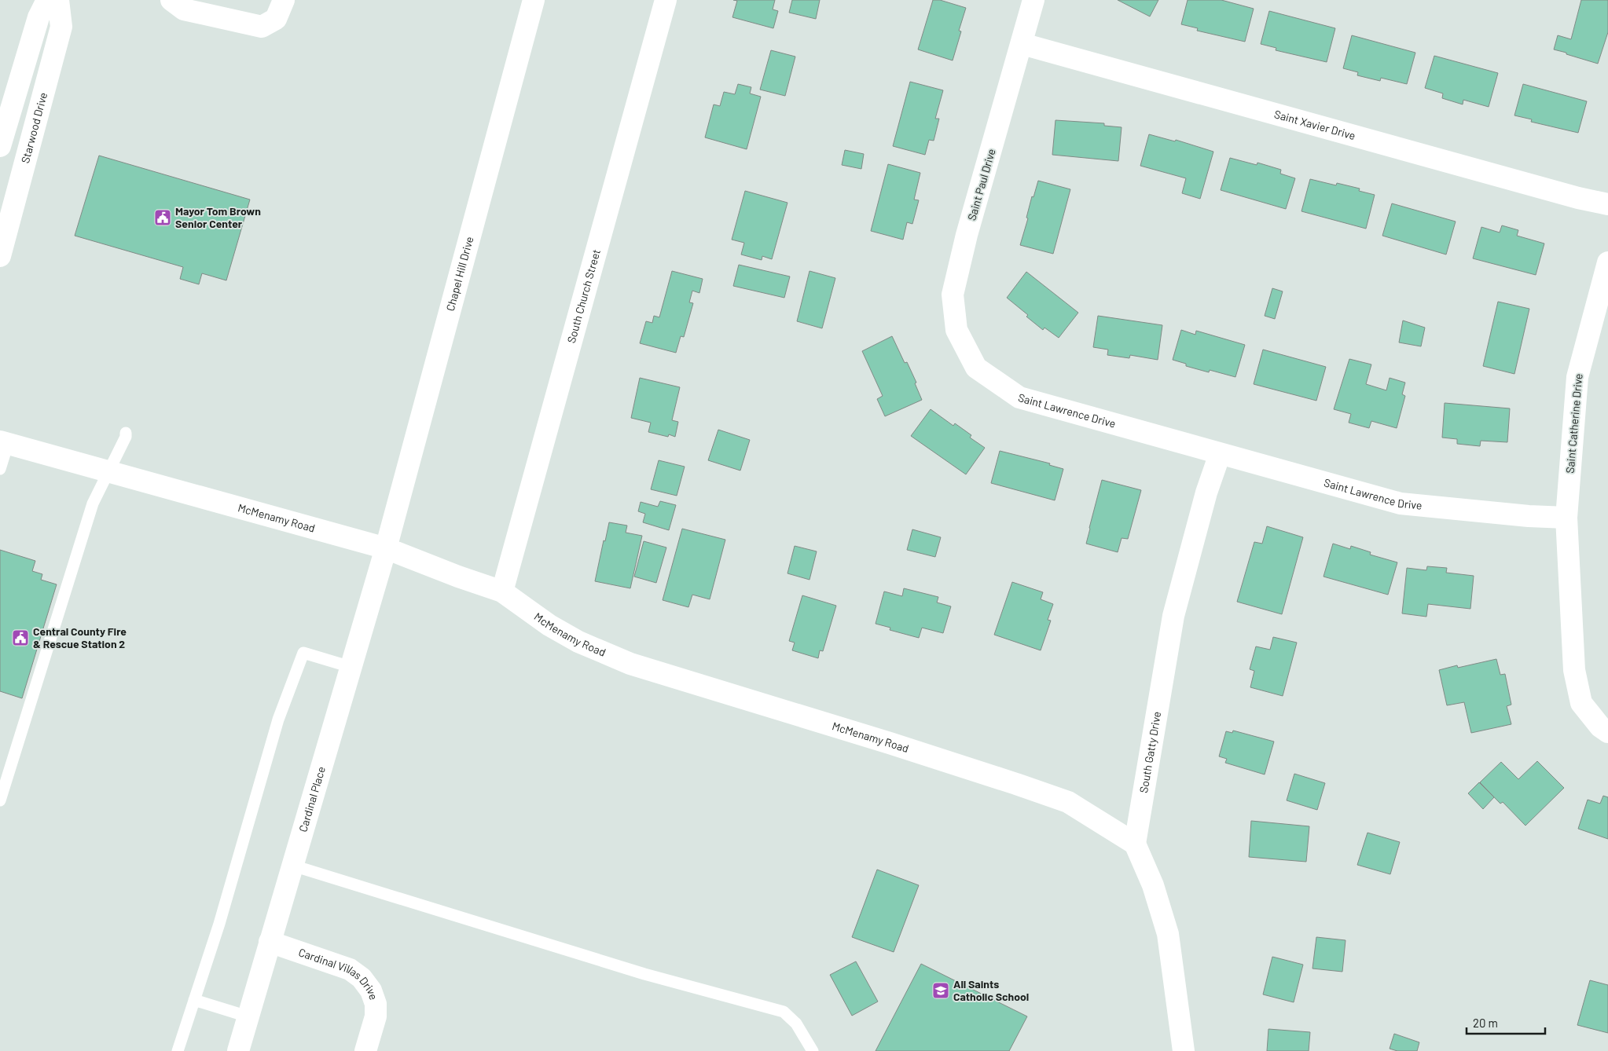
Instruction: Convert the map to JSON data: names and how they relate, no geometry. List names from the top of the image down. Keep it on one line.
{"streets":{"street":["Saint Xavier Drive","Starwood Drive","Saint Paul Drive","Chapel Hill Drive","South Church Street","Saint Lawrence Drive","Saint Catherine Drive","McMenamy Road","South Gatty Drive","Cardinal Place","Cardinal Villas Drive"]},"crossings":[["Saint Xavier Drive","Saint Paul Drive"],["Saint Paul Drive","Saint Lawrence Drive"],["Chapel Hill Drive","McMenamy Road"],["Chapel Hill Drive","Cardinal Place"],["South Church Street","McMenamy Road"],["Saint Lawrence Drive","Saint Catherine Drive"],["Saint Lawrence Drive","South Gatty Drive"],["McMenamy Road","South Gatty Drive"],["McMenamy Road","Cardinal Place"],["Cardinal Place","Cardinal Villas Drive"]],"places":{"public building":["Mayor Tom Brown Senior Center","Central County Fire & Rescue Station 2"],"school or university":["All Saints Catholic School"]},"scale_bar":"20 m"}
